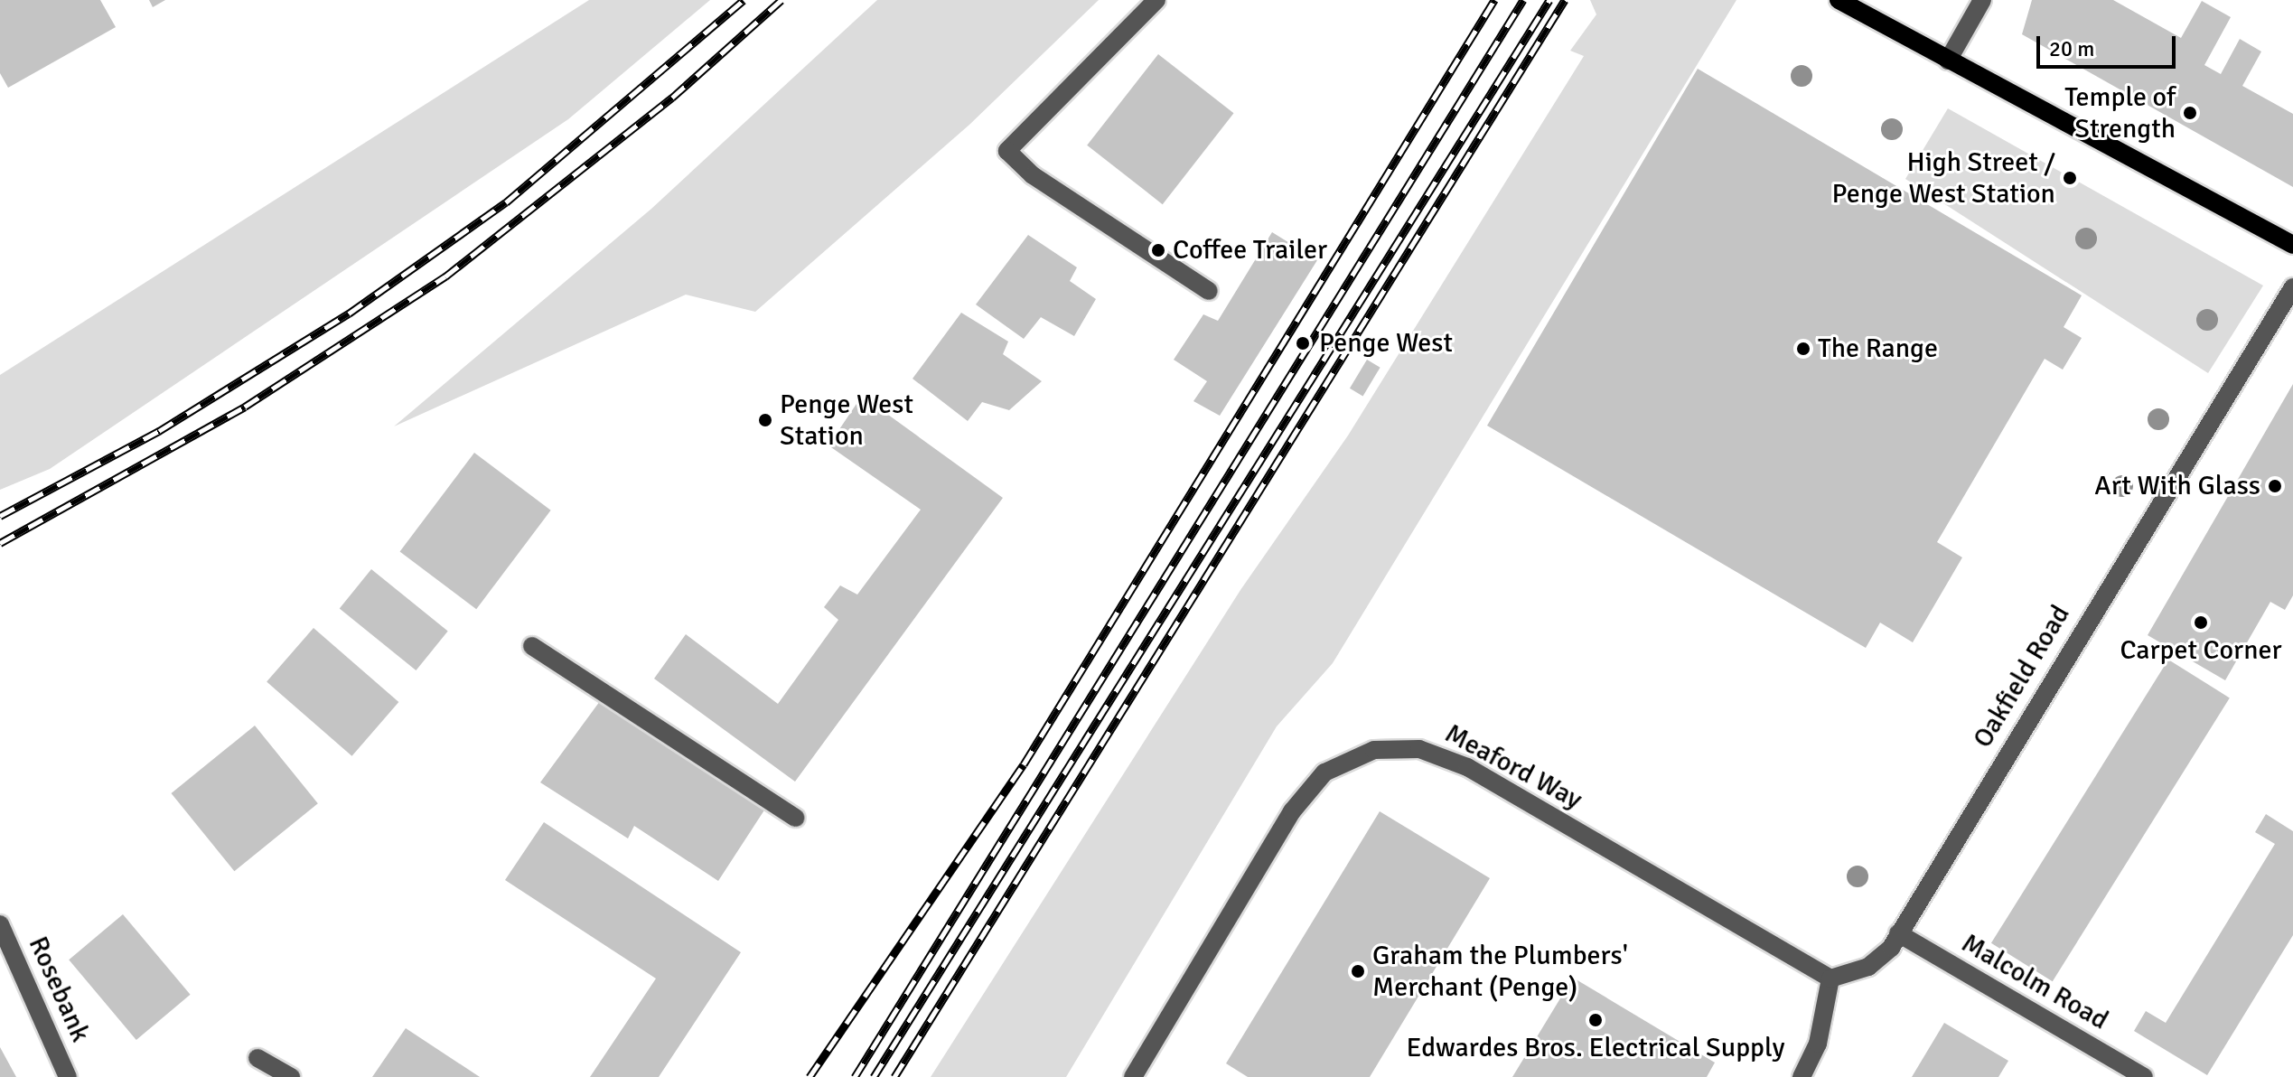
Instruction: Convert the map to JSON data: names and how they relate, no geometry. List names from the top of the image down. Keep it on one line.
{"streets":{"street":["Oakfield Road","Meaford Way","Malcolm Road","Rosebank"]},"crossings":[["Oakfield Road","Meaford Way"],["Oakfield Road","Malcolm Road"]],"places":["Temple of Strength","High Street / Penge West Station","Coffee Trailer","Penge West","The Range","Penge West Station","Art With Glass","Carpet Corner","Graham the Plumbers' Merchant (Penge)","Edwardes Bros. Electrical Supply"],"scale_bar":"20 m"}
